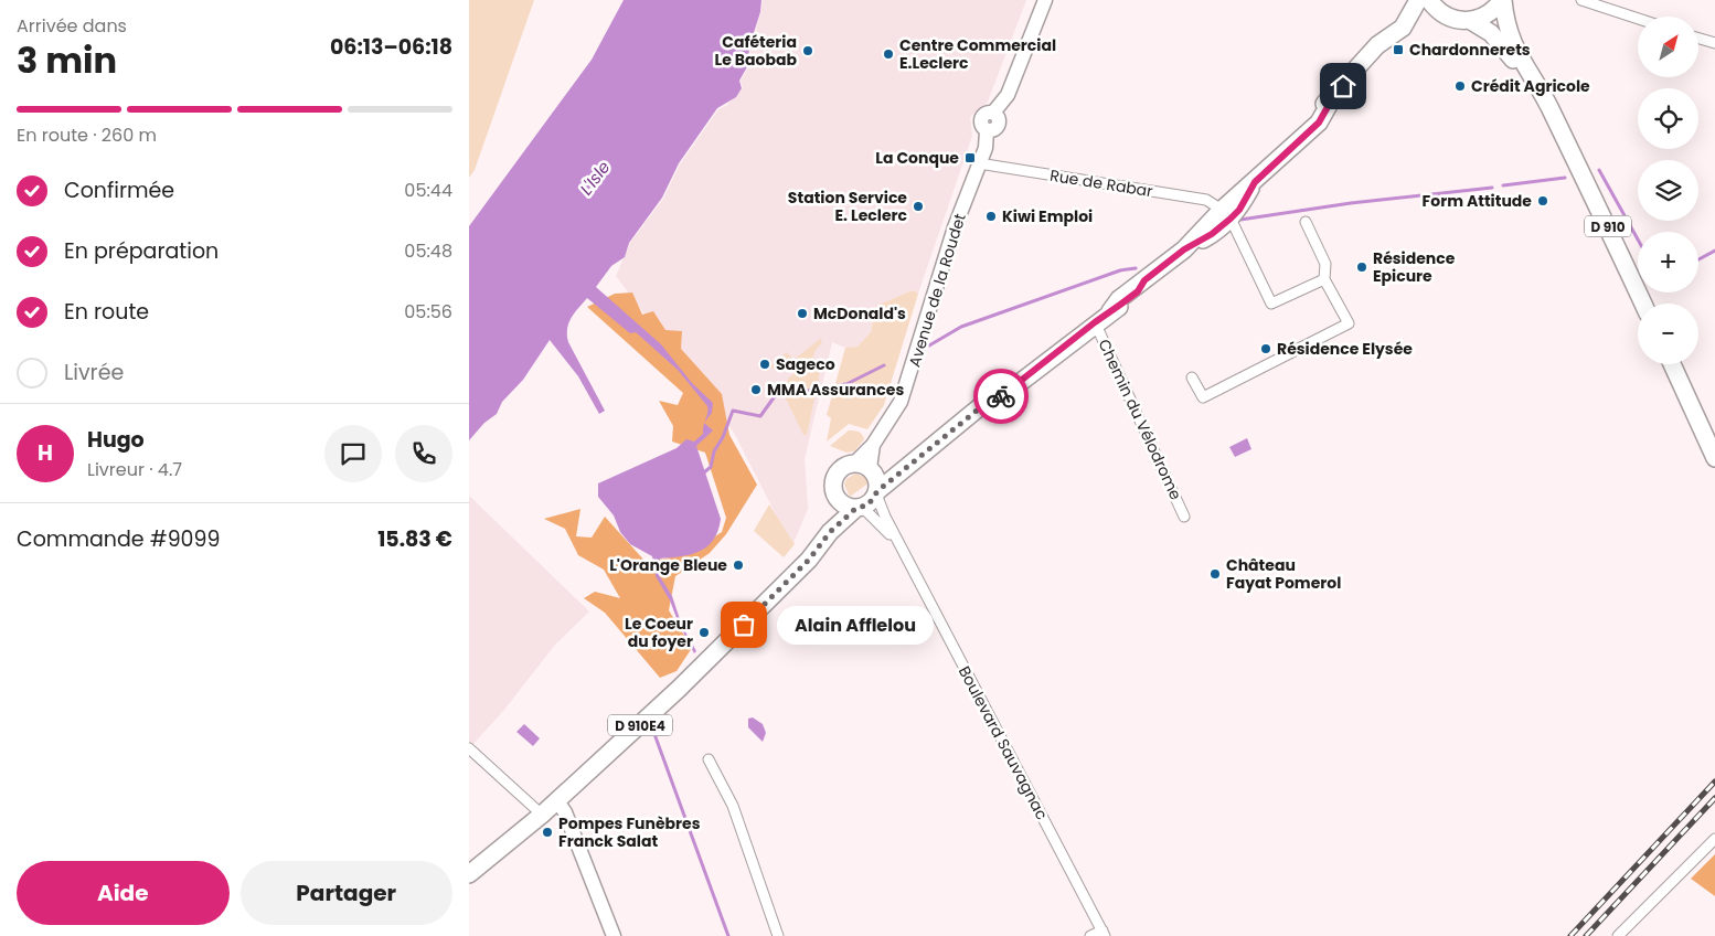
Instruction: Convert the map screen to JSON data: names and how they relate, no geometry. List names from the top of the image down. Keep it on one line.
{"streets":{"main road":["D 910","D 910E4"],"street":["Rue de Rabar","Avenue de la Roudet","Chemin du Vélodrome","Boulevard Sauvagnac"]},"crossings":[["Rue de Rabar","Avenue de la Roudet"],["Avenue de la Roudet","D 910E4"],["Avenue de la Roudet","Boulevard Sauvagnac"],["D 910E4","Boulevard Sauvagnac"]],"water":["L'Isle"],"places":{"transit":["Chardonnerets","La Conque"],"other":["Caféteria Le Baobab","Centre Commercial E.Leclerc","Crédit Agricole","Form Attitude","Station Service E. Leclerc","Kiwi Emploi","Résidence Epicure","McDonald's","Résidence Elysée","Sageco","MMA Assurances","L'Orange Bleue","Château Fayat Pomerol","Alain Afflelou","Le Coeur du foyer","Pompes Funèbres Franck Salat"]},"north":"top right","page":{"heading":["3 min","Arrivée dans","06:13–06:18"],"panel":["Hugo","Livreur · 4.7","Commande #9099","15.83 €"],"map_buttons":["+","−"],"bar":"En route · 260 m","list":[["Confirmée","05:44"],["En préparation","05:48"],["En route","05:56"],"Livrée"],"round":"H","bubble":"Alain Afflelou","buttons":["Aide","Partager"]}}
